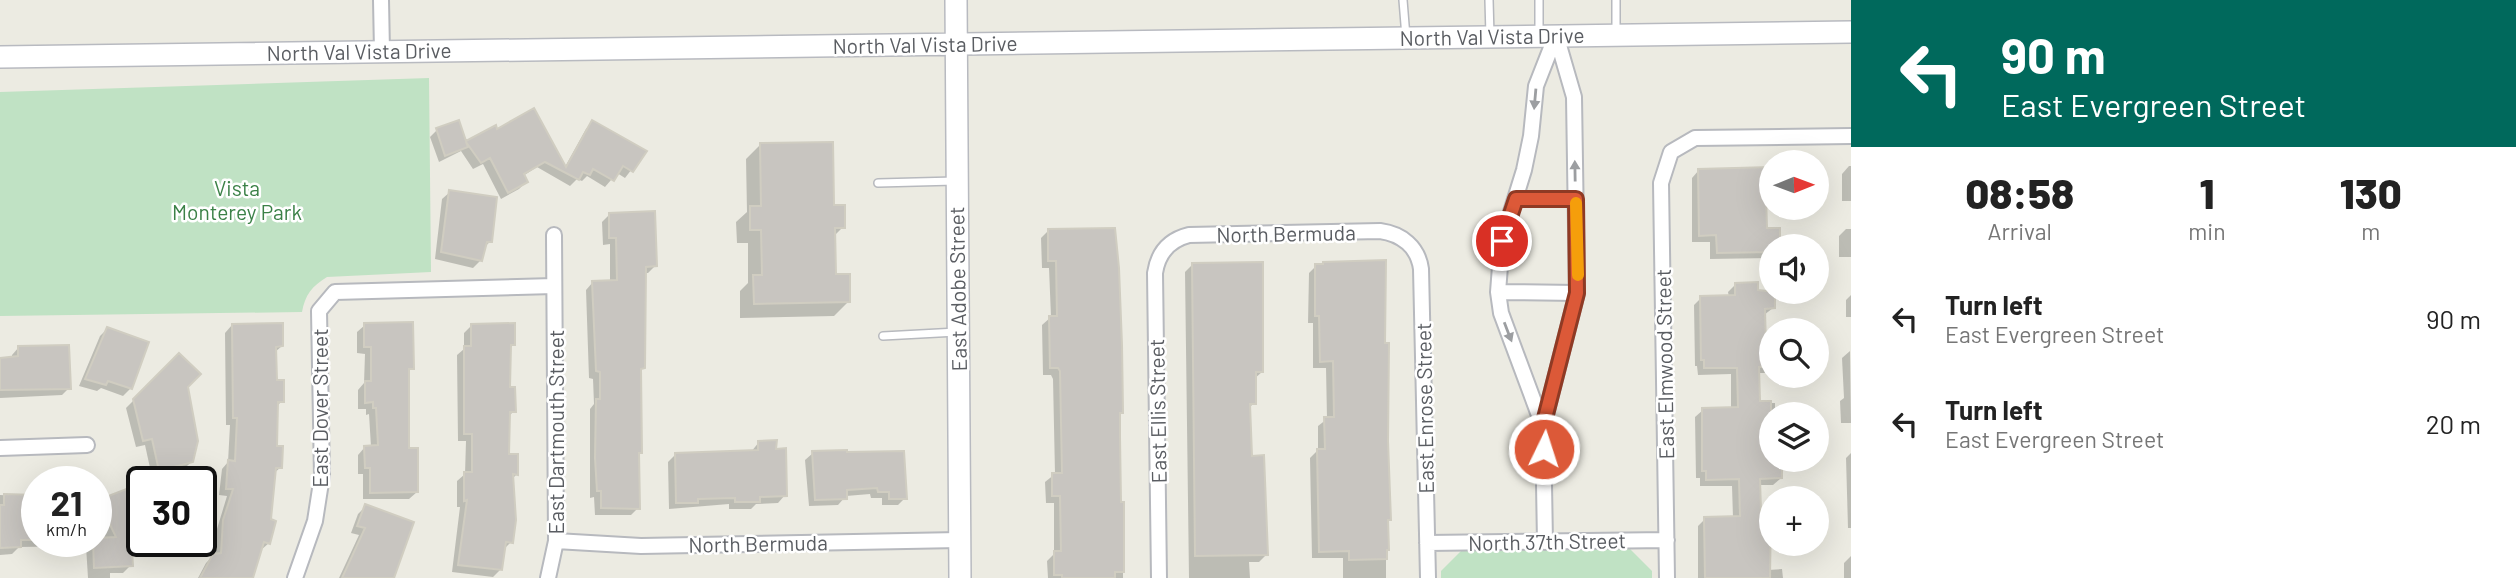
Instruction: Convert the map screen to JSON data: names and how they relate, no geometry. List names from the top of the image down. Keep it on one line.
{"streets":{"main road":["North Val Vista Drive","East Adobe Street"],"street":["North Bermuda","East Elmwood Street","East Dover Street","East Enrose Street","East Ellis Street","East Dartmouth Street","North 37th Street"]},"crossings":[["North Val Vista Drive","East Adobe Street"],["North Bermuda","East Adobe Street"],["North Bermuda","East Enrose Street"],["North Bermuda","East Ellis Street"],["North Bermuda","East Dartmouth Street"],["East Elmwood Street","North 37th Street"],["East Dover Street","East Dartmouth Street"],["East Enrose Street","North 37th Street"]],"parks":["Vista Monterey Park"],"north":"right","page":{"turn":["90 m","East Evergreen Street"],"eta":["08:58","Arrival","1","min","130","m"],"map_buttons":"+","list":[{"name":"Turn left","note":"East Evergreen Street","value":"90 m"},{"name":"Turn left","note":"East Evergreen Street","value":"20 m"}],"speed":"21 km/h","limit":"30"}}
